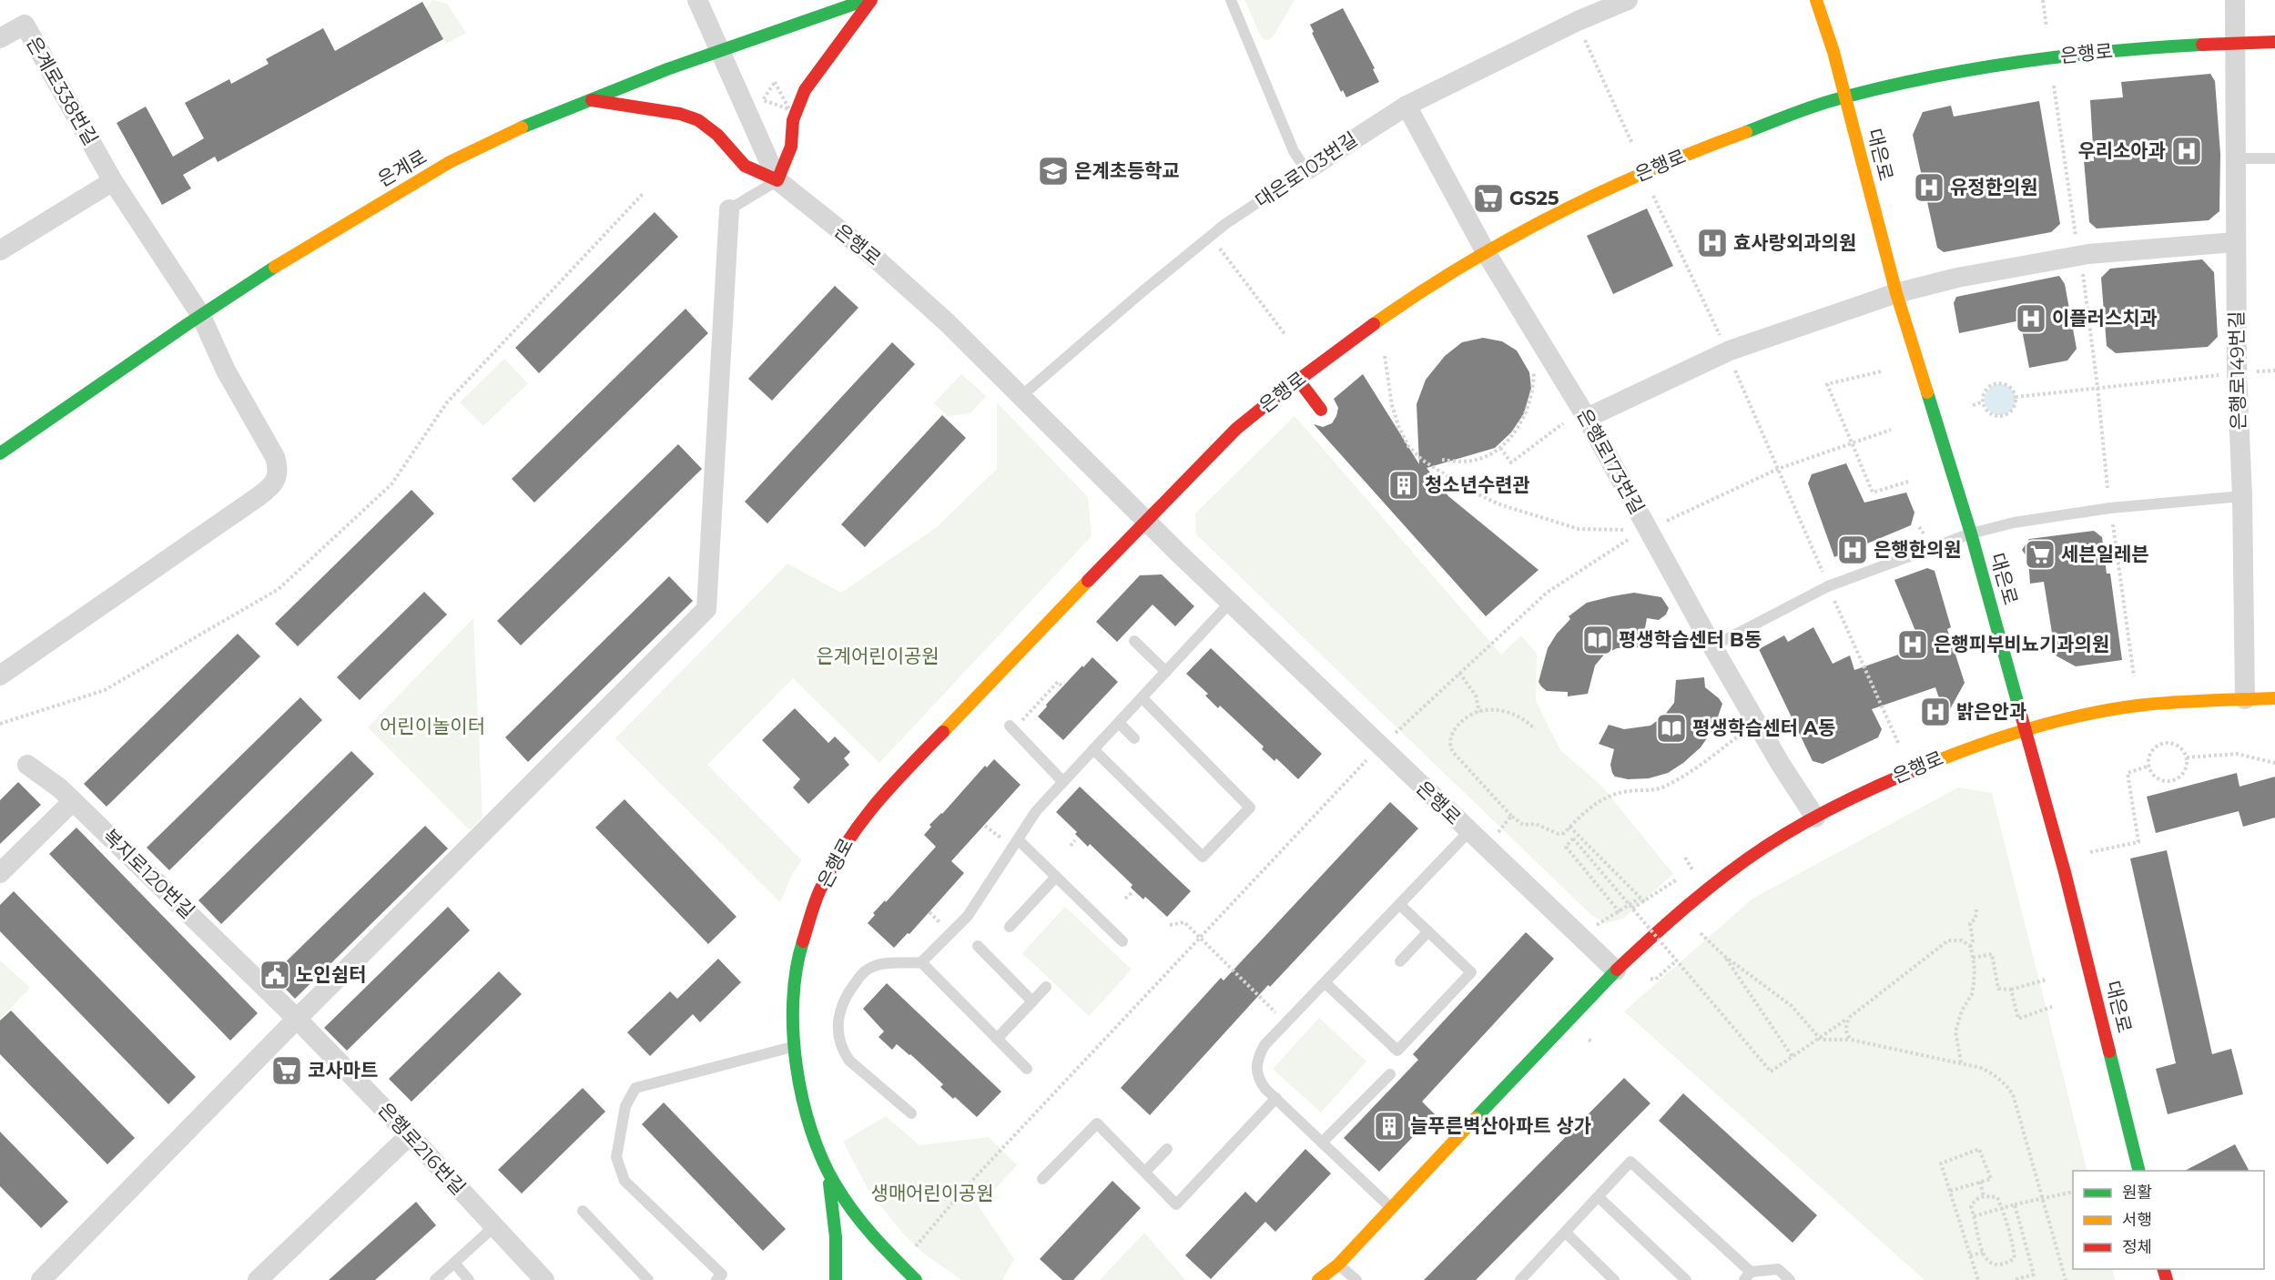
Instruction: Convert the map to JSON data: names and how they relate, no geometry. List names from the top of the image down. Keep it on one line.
{"streets":{"street":["은행로","은계로338번길","대은로","은계로","대은로103번길","은행로149번길","은행로173번길","복지로120번길","은행로216번길"]},"crossings":[["은행로","대은로"],["은행로","대은로103번길"],["은행로","은행로149번길"],["은행로","은행로173번길"],["은계로338번길","은계로"],["대은로103번길","은행로173번길"],["복지로120번길","은행로216번길"]],"parks":["은계어린이공원","어린이놀이터","생매어린이공원"],"places":{"hospital":["우리소아과","유정한의원","효사랑외과의원","이플러스치과","은행한의원","은행피부비뇨기과의원","밝은안과"],"school or university":["은계초등학교"],"supermarket":["GS25","세븐일레븐","코사마트"],"building":["청소년수련관","늘푸른벽산아파트 상가"],"library":["평생학습센터 B동","평생학습센터 A동"],"public building":["노인쉼터"]},"legend":["원활","서행","정체"]}
